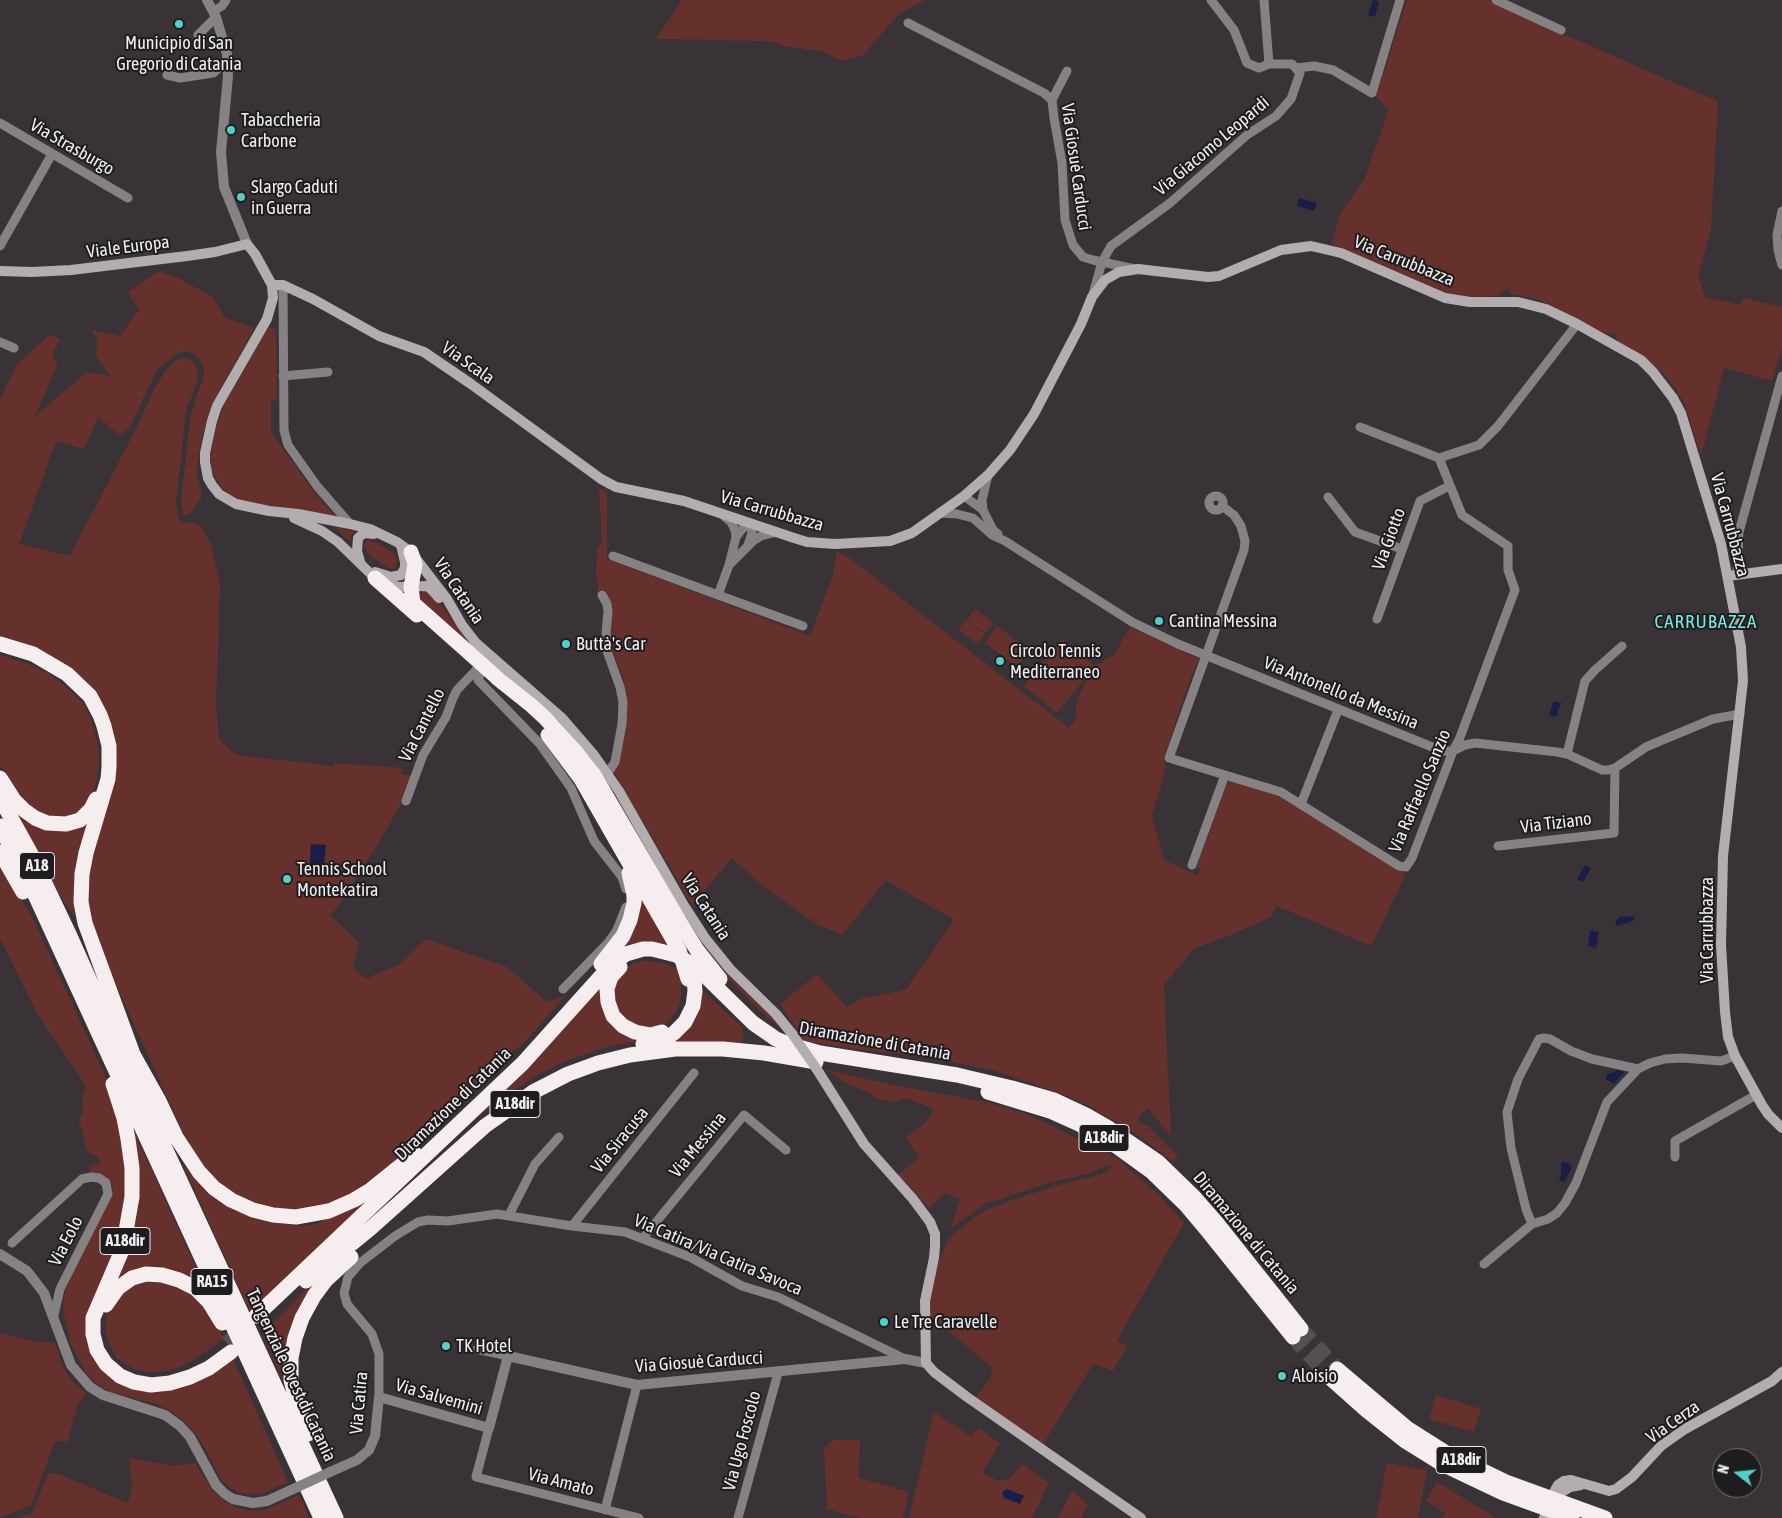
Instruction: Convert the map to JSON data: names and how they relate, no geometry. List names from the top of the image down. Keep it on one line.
{"streets":{"highway":["A18","Diramazione di Catania","A18dir","RA15","Tangenziale Ovest di Catania"],"main road":["Viale Europa","Via Carrubbazza","Via Scala","Via Catania","Via Cerza"],"street":["Via Giacomo Leopardi","Via Strasburgo","Via Giosuè Carducci","Via Giotto","Via Antonello da Messina","Via Cantello","Via Raffaello Sanzio","Via Tiziano","Via Siracusa","Via Messina","Via Eolo","Via Catira/Via Catira Savoca","Via Salvemini","Via Catira","Via Ugo Foscolo","Via Amato"]},"crossings":[["Via Giacomo Leopardi","Via Giosuè Carducci"],["Via Giacomo Leopardi","Via Carrubbazza"],["Via Giosuè Carducci","Via Catania"],["Via Giosuè Carducci","Via Catira/Via Catira Savoca"],["Via Giosuè Carducci","Via Ugo Foscolo"],["Via Carrubbazza","Via Scala"],["Via Scala","Via Catania"],["Via Giotto","Via Raffaello Sanzio"],["Via Antonello da Messina","Via Raffaello Sanzio"],["Via Antonello da Messina","Via Tiziano"],["A18","A18dir"],["A18","Tangenziale Ovest di Catania"],["A18dir","Tangenziale Ovest di Catania"],["Via Siracusa","Via Catira/Via Catira Savoca"],["Via Messina","Via Catira/Via Catira Savoca"],["Via Eolo","Via Catira"],["Via Catira/Via Catira Savoca","Via Catira"],["Via Salvemini","Via Catira"],["Via Salvemini","Via Amato"]],"districts":["CARRUBAZZA"],"places":["Municipio di San Gregorio di Catania","Tabaccheria Carbone","Slargo Caduti in Guerra","Cantina Messina","Buttà's Car","Circolo Tennis Mediterraneo","Tennis School Montekatira","Le Tre Caravelle","TK Hotel","Aloisio"],"north":"left"}
